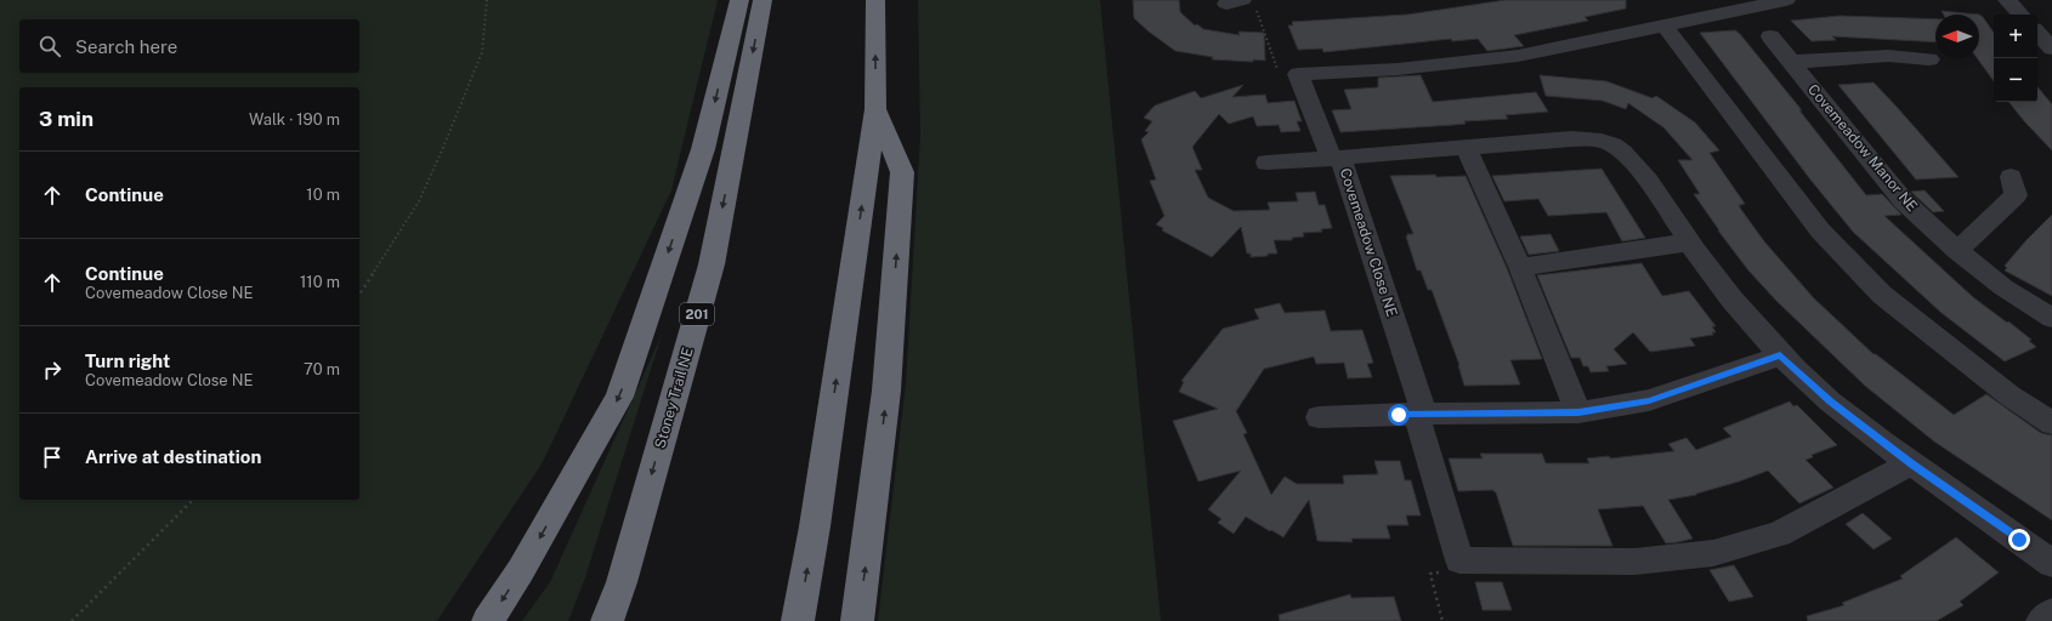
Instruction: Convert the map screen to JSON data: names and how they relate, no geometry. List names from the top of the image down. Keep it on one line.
{"streets":{"highway":["201","Stoney Trail NE"],"street":["Covemeadow Manor NE","Covemeadow Close NE"]},"north":"left","page":{"map_buttons":["+","−"],"search":"Search here","heading":["3 min","Walk · 190 m"],"list":[["Continue","10 m"],["Continue","Covemeadow Close NE","110 m"],["Turn right","Covemeadow Close NE","70 m"],"Arrive at destination"]}}
